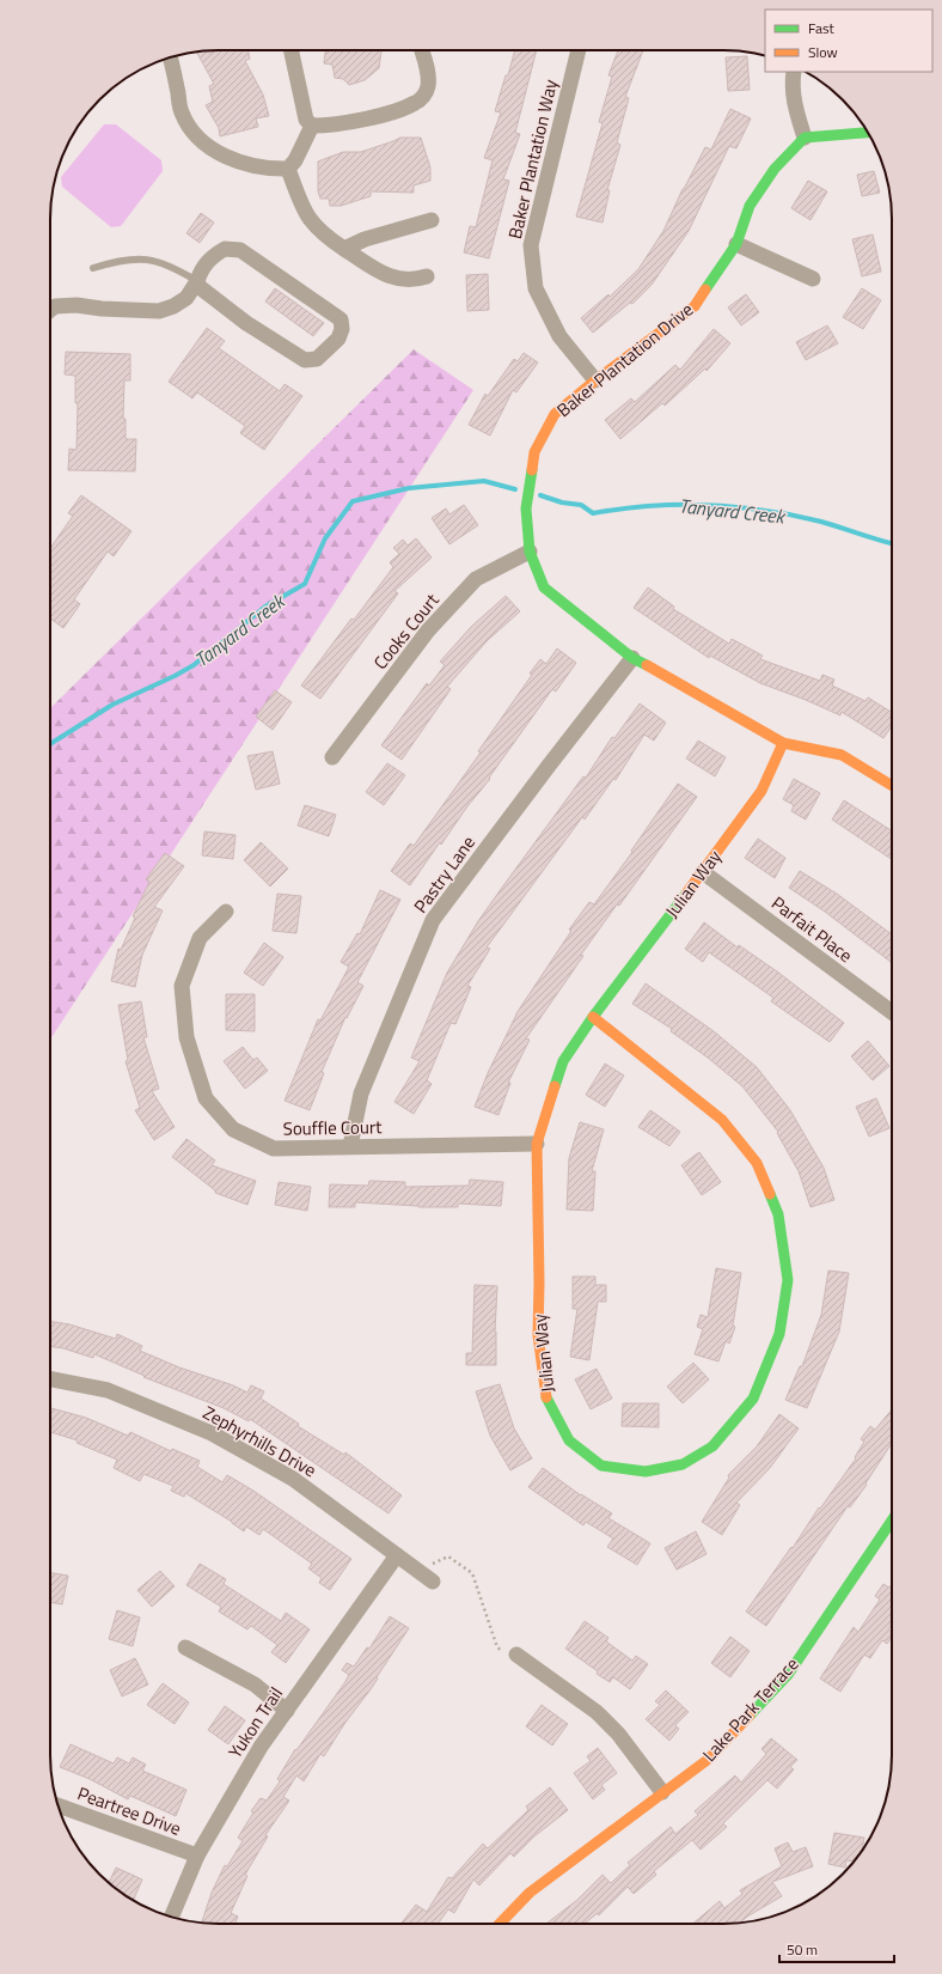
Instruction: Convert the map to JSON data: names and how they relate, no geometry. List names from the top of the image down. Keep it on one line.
{"streets":{"street":["Baker Plantation Way","Baker Plantation Drive","Cooks Court","Pastry Lane","Julian Way","Parfait Place","Souffle Court","Zephyrhills Drive","Lake Park Terrace","Yukon Trail","Peartree Drive"]},"crossings":[["Baker Plantation Way","Baker Plantation Drive"],["Baker Plantation Drive","Cooks Court"],["Baker Plantation Drive","Pastry Lane"],["Baker Plantation Drive","Julian Way"],["Pastry Lane","Souffle Court"],["Julian Way","Parfait Place"],["Julian Way","Souffle Court"],["Zephyrhills Drive","Yukon Trail"],["Yukon Trail","Peartree Drive"]],"water":["Tanyard Creek"],"legend":["Fast","Slow"],"scale_bar":"50 m"}
